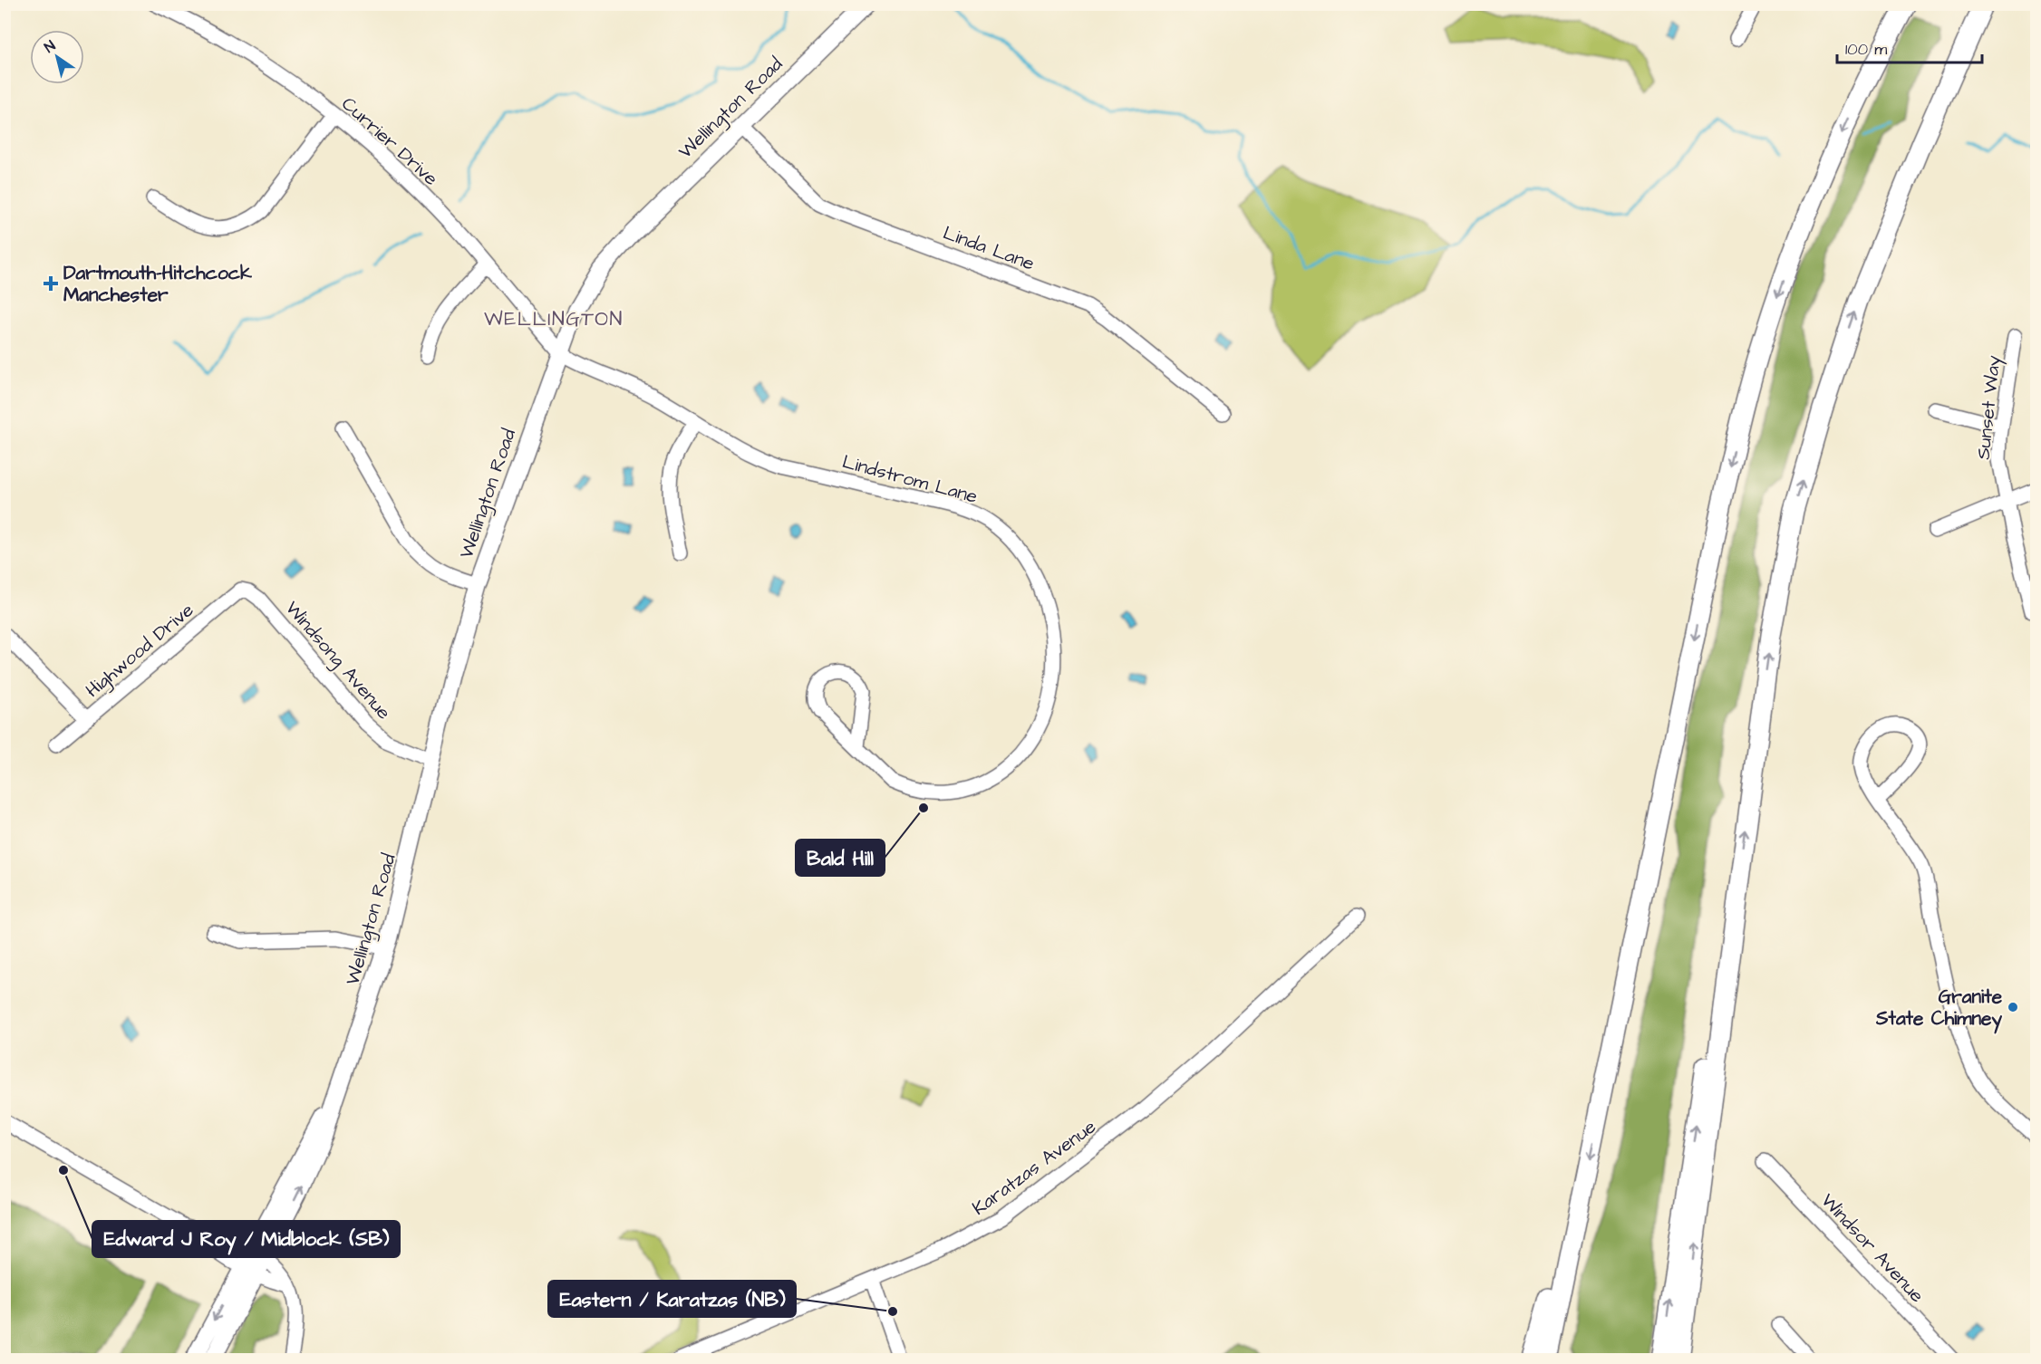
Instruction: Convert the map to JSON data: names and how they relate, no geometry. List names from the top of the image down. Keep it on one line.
{"streets":{"main road":["Wellington Road"],"street":["Currier Drive","Linda Lane","Sunset Way","Lindstrom Lane","Highwood Drive","Windsong Avenue","Karatzas Avenue","Windsor Avenue"]},"crossings":[["Wellington Road","Currier Drive"],["Wellington Road","Linda Lane"],["Wellington Road","Lindstrom Lane"],["Wellington Road","Windsong Avenue"],["Currier Drive","Lindstrom Lane"],["Highwood Drive","Windsong Avenue"]],"districts":["WELLINGTON"],"places":{"health":["Dartmouth-Hitchcock Manchester"],"other":["Bald Hill","Granite State Chimney","Edward J Roy / Midblock (SB)","Eastern / Karatzas (NB)"]},"scale_bar":"100 m","north":"top left"}
